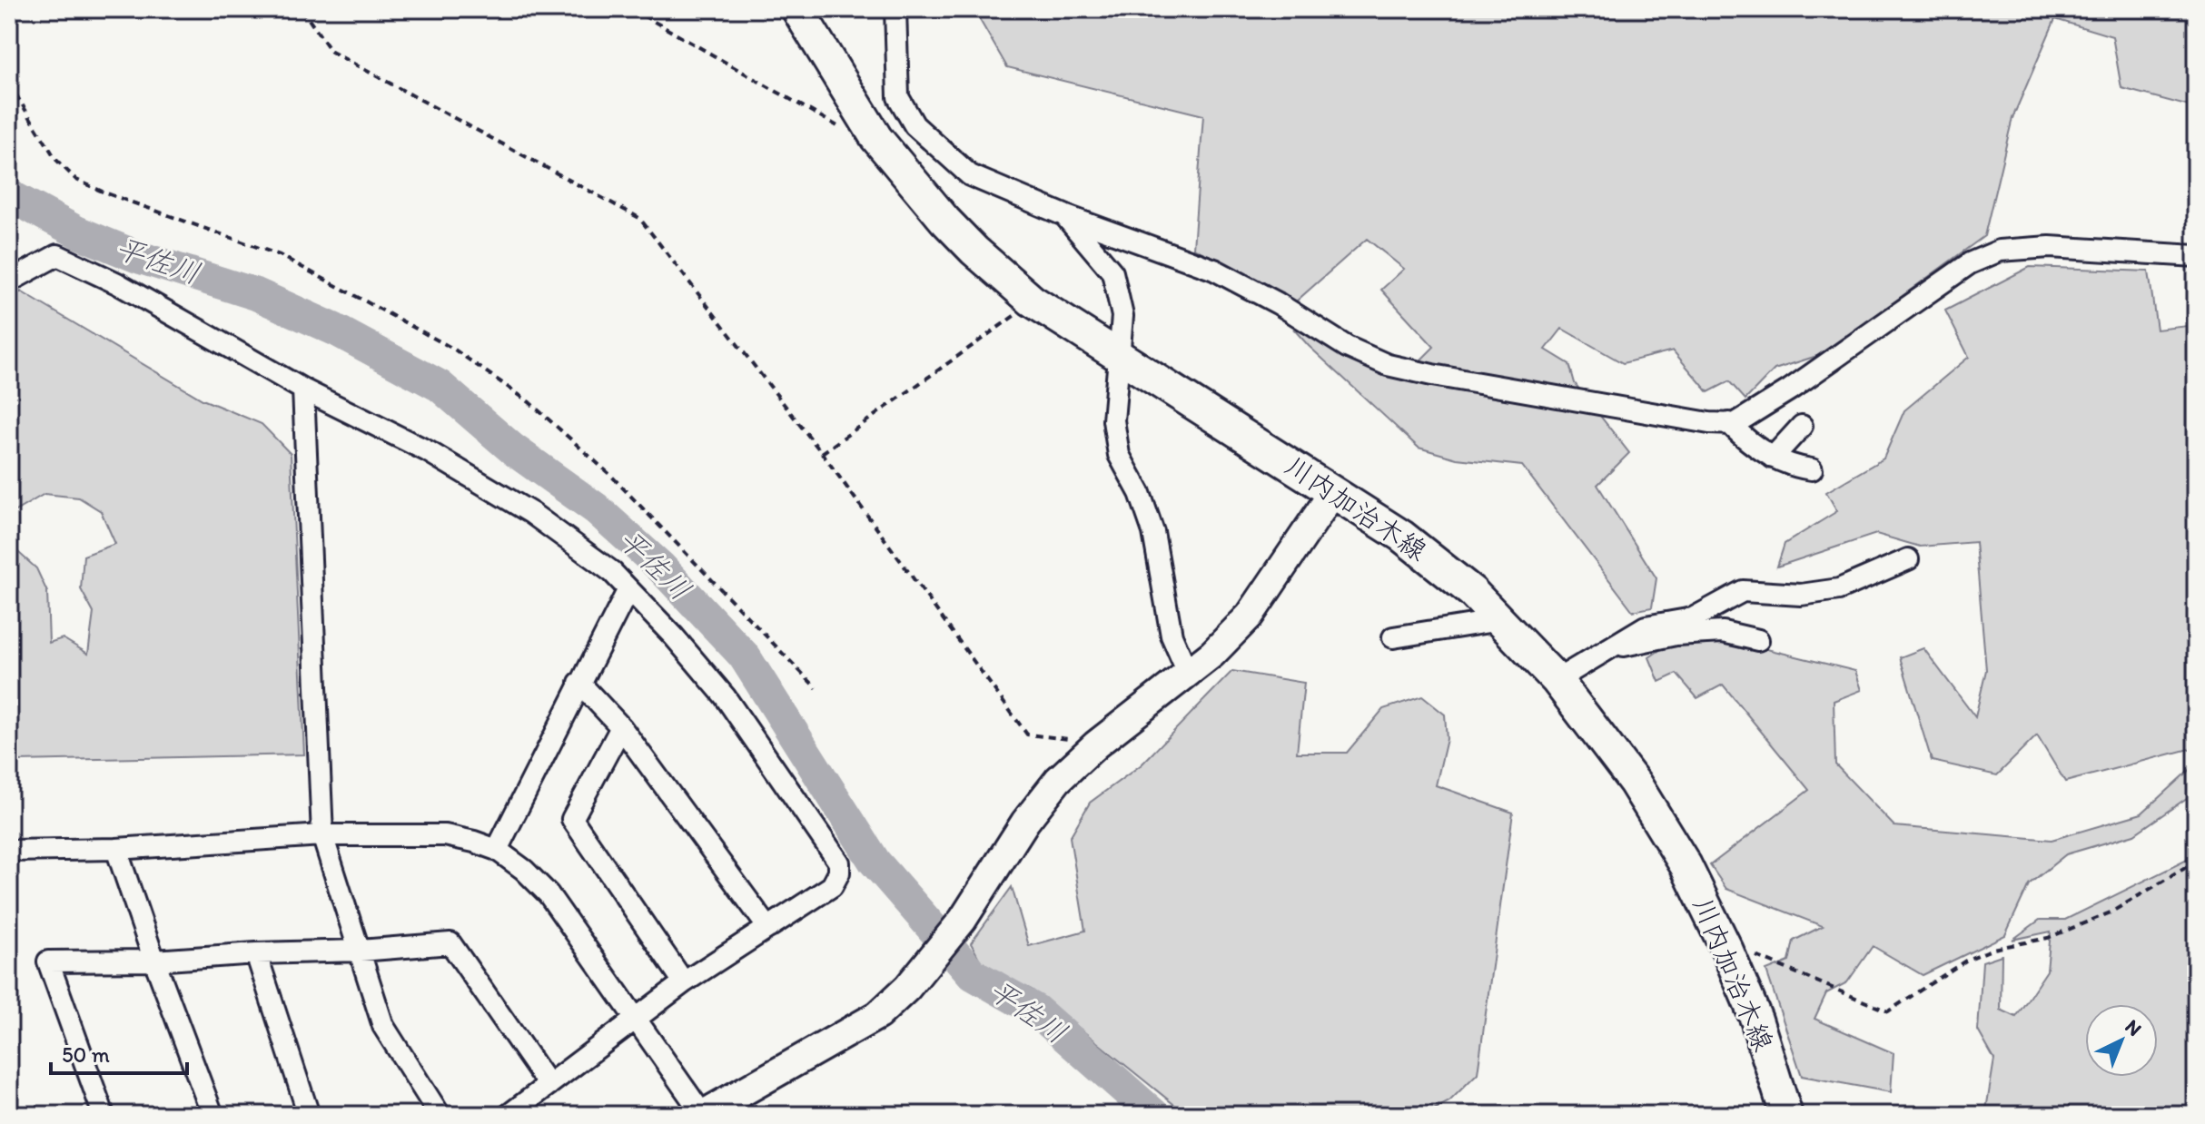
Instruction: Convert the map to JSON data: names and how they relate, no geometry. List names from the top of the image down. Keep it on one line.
{"streets":{"main road":["川内加治木線"]},"water":["平佐川"],"scale_bar":"50 m","north":"top right"}
